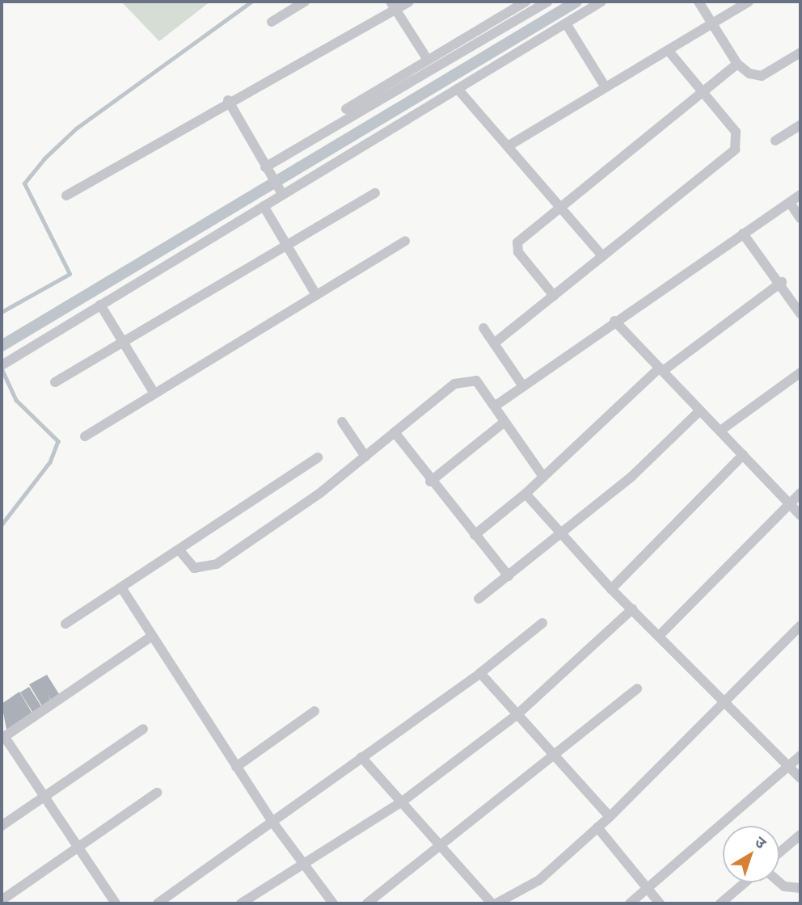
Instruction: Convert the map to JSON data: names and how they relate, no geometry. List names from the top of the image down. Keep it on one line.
{"north":"top right"}
